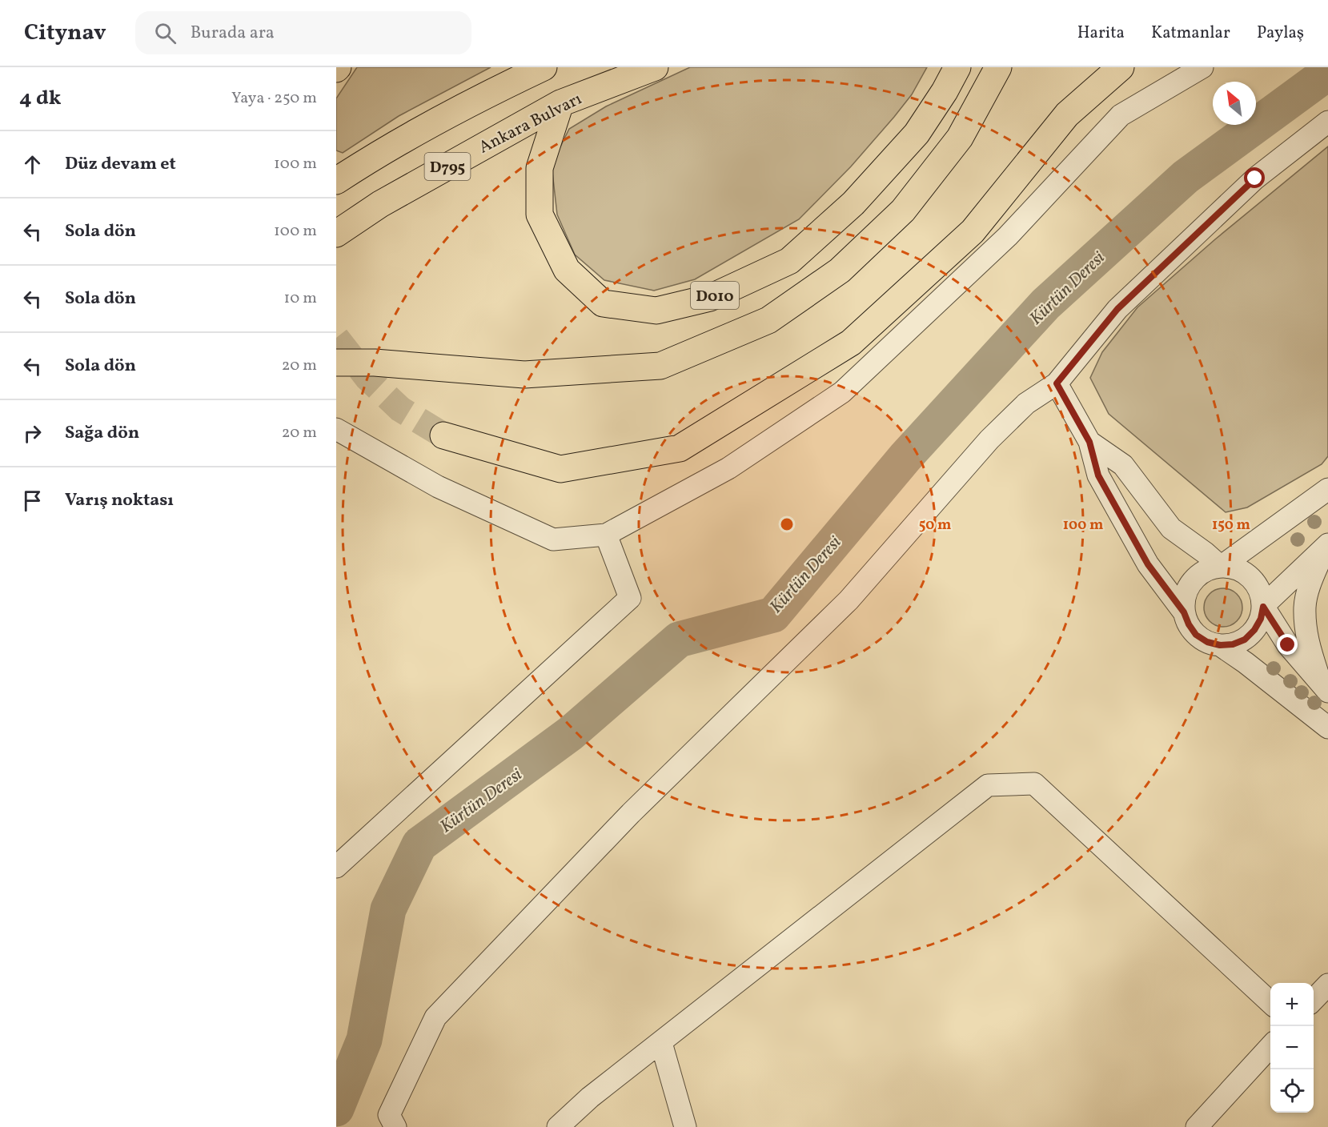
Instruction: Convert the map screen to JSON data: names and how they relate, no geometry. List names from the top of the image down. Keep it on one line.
{"streets":{"highway":["Ankara Bulvarı","D795","D010"]},"crossings":[["Ankara Bulvarı","D010"]],"water":["Kürtün Deresi"],"north":"top left","page":{"header":"Citynav","search":"Burada ara","nav":["Harita","Katmanlar","Paylaş"],"heading":["4 dk","Yaya · 250 m"],"list":[["Düz devam et","100 m"],["Sola dön","100 m"],["Sola dön","10 m"],["Sola dön","20 m"],["Sağa dön","20 m"],"Varış noktası"],"map_buttons":["+","−"]},"rings":["50 m","100 m","150 m"]}
